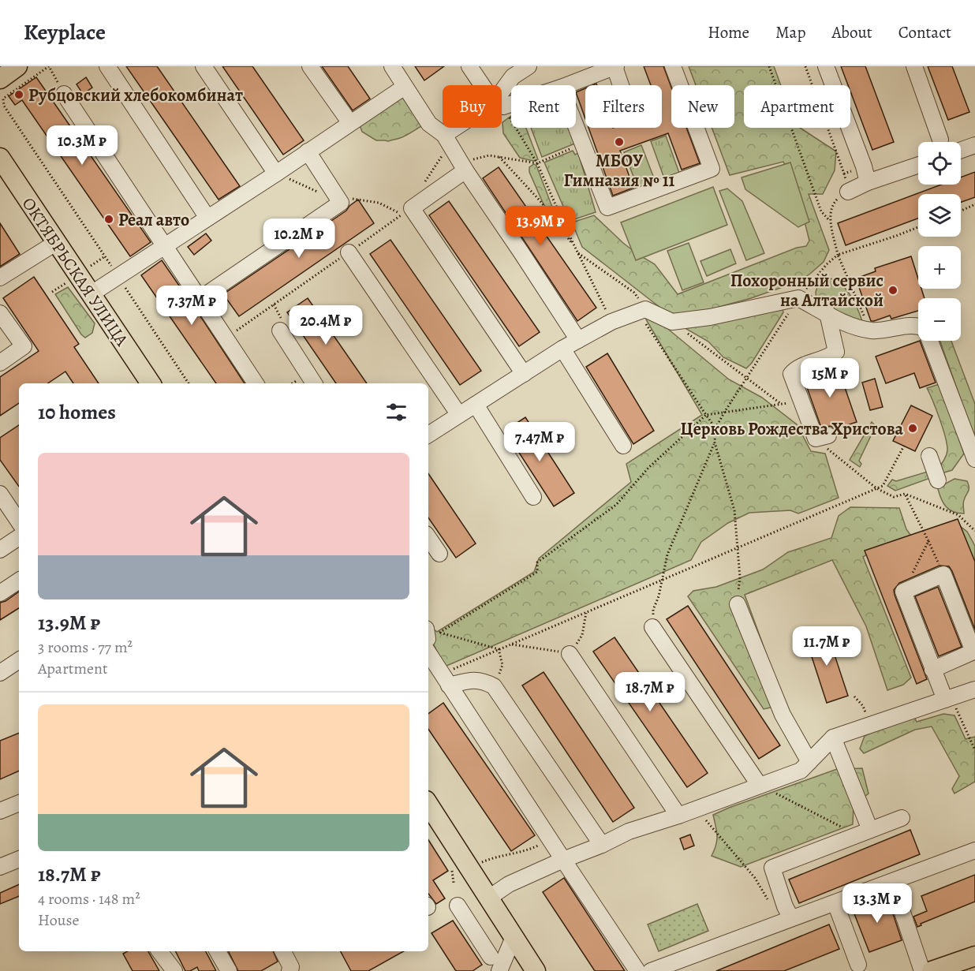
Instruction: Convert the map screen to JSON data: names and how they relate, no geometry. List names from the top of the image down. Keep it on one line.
{"streets":{"main road":["ОКТЯБРЬСКАЯ УЛИЦА"]},"places":["Рубцовский хлебокомбинат","МБОУ Гимназия № 11","Реал авто","Похоронный сервис на Алтайской","Церковь Рождества Христова"],"page":{"header":"Keyplace","nav":["Home","Map","About","Contact"],"chip":["Buy","Rent","Filters","New","Apartment"],"price":["10.3M ₽","13.9M ₽","10.2M ₽","7.37M ₽","20.4M ₽","15M ₽","7.47M ₽","11.7M ₽","18.7M ₽","13.3M ₽"],"map_buttons":["+","−"],"heading":"10 homes","list":[{"name":"13.9M ₽","note":"3 rooms · 77 m² · Apartment"},{"name":"18.7M ₽","note":"4 rooms · 148 m² · House"}]}}
